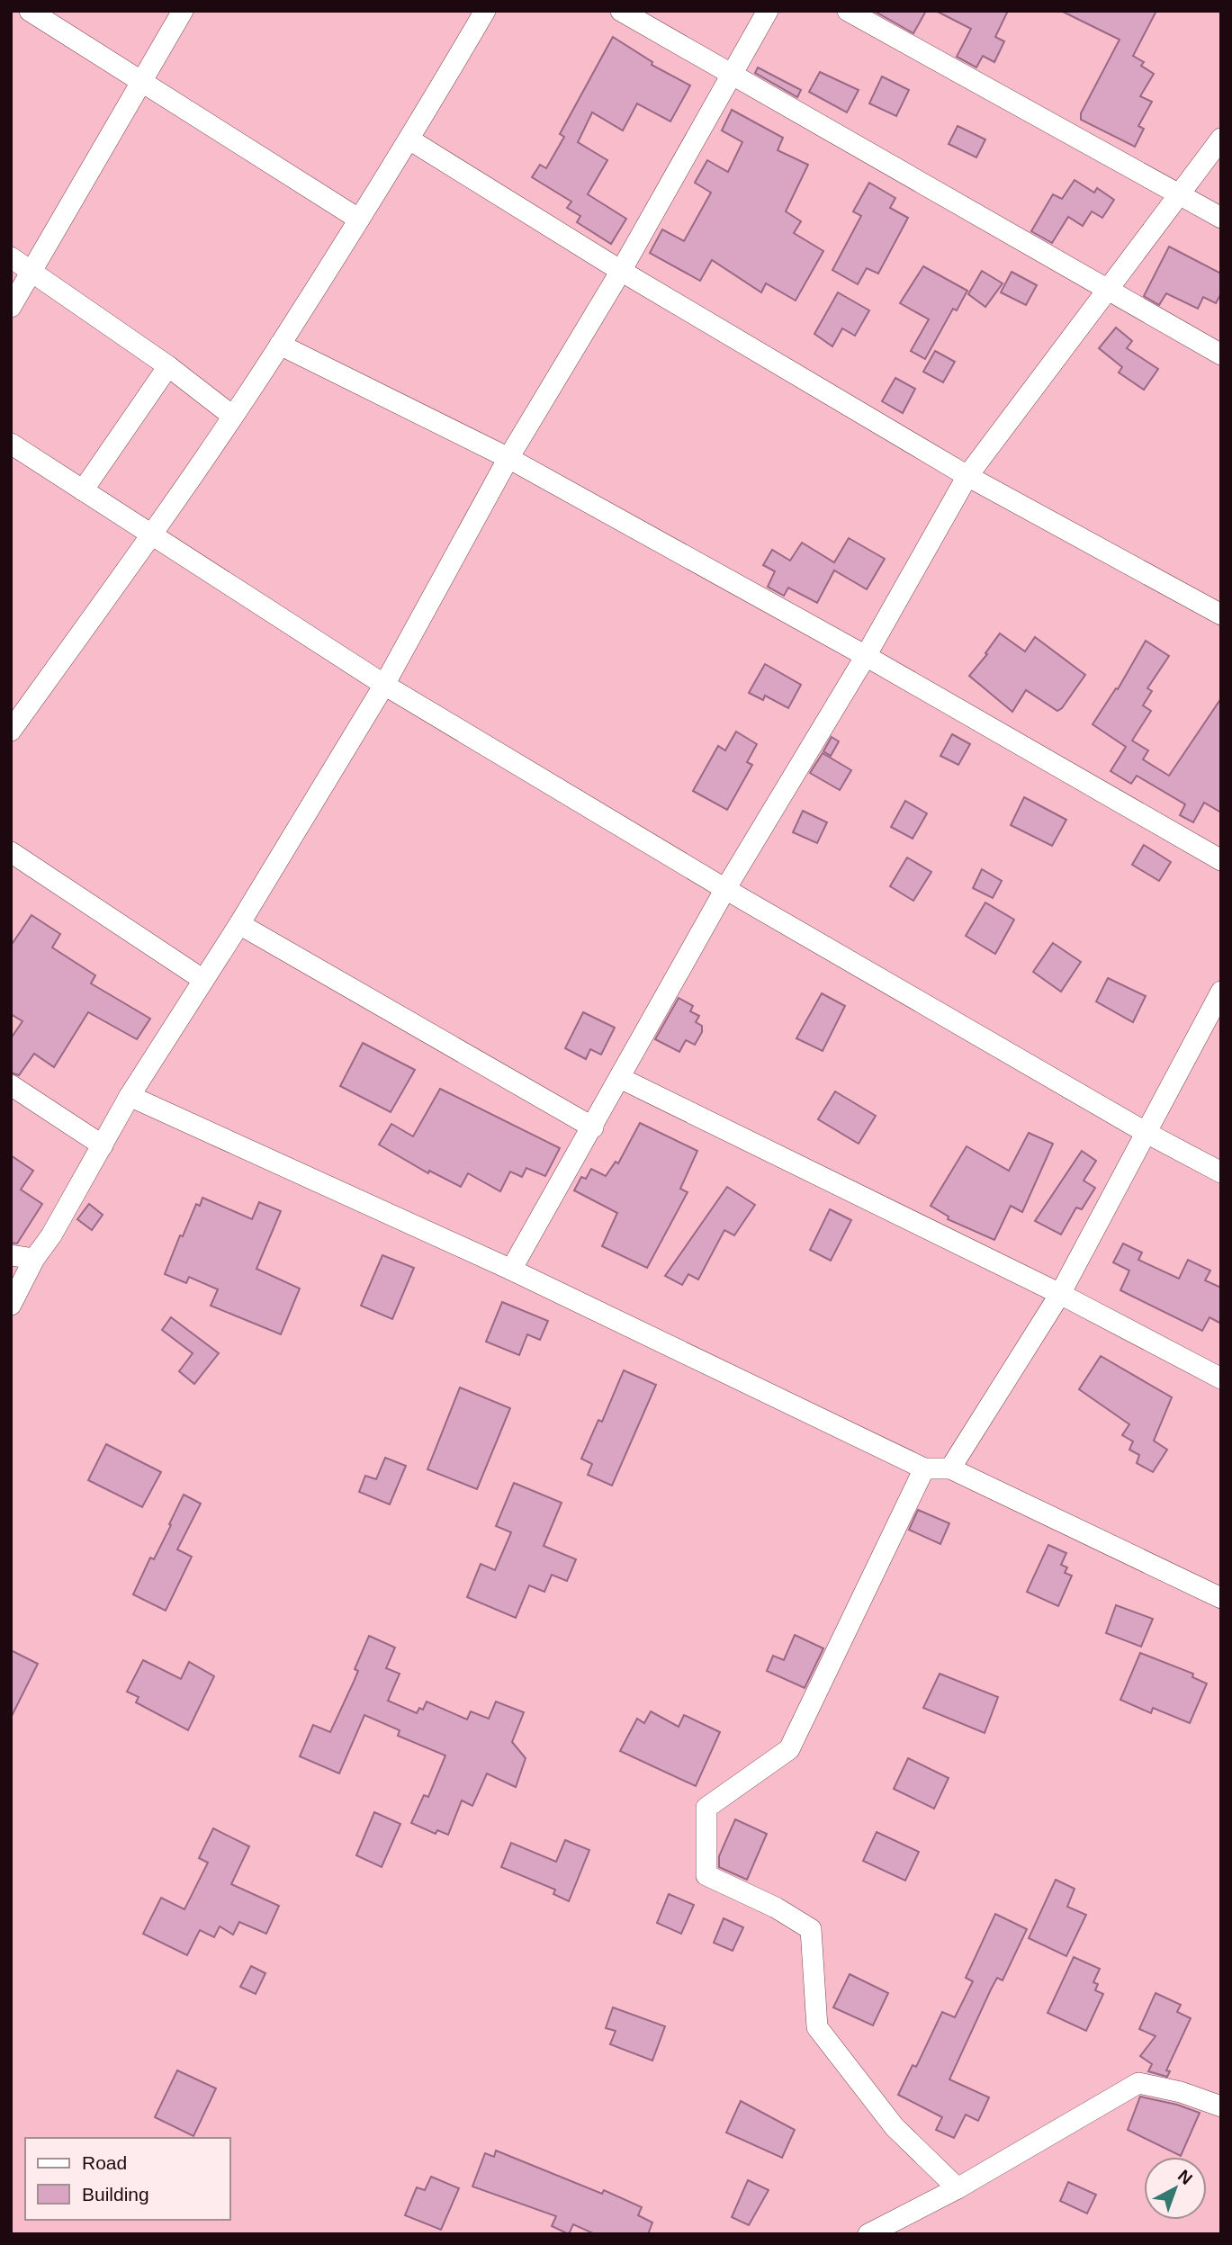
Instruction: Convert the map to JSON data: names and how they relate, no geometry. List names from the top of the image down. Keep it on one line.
{"legend":["Road","Building"],"north":"top right"}
